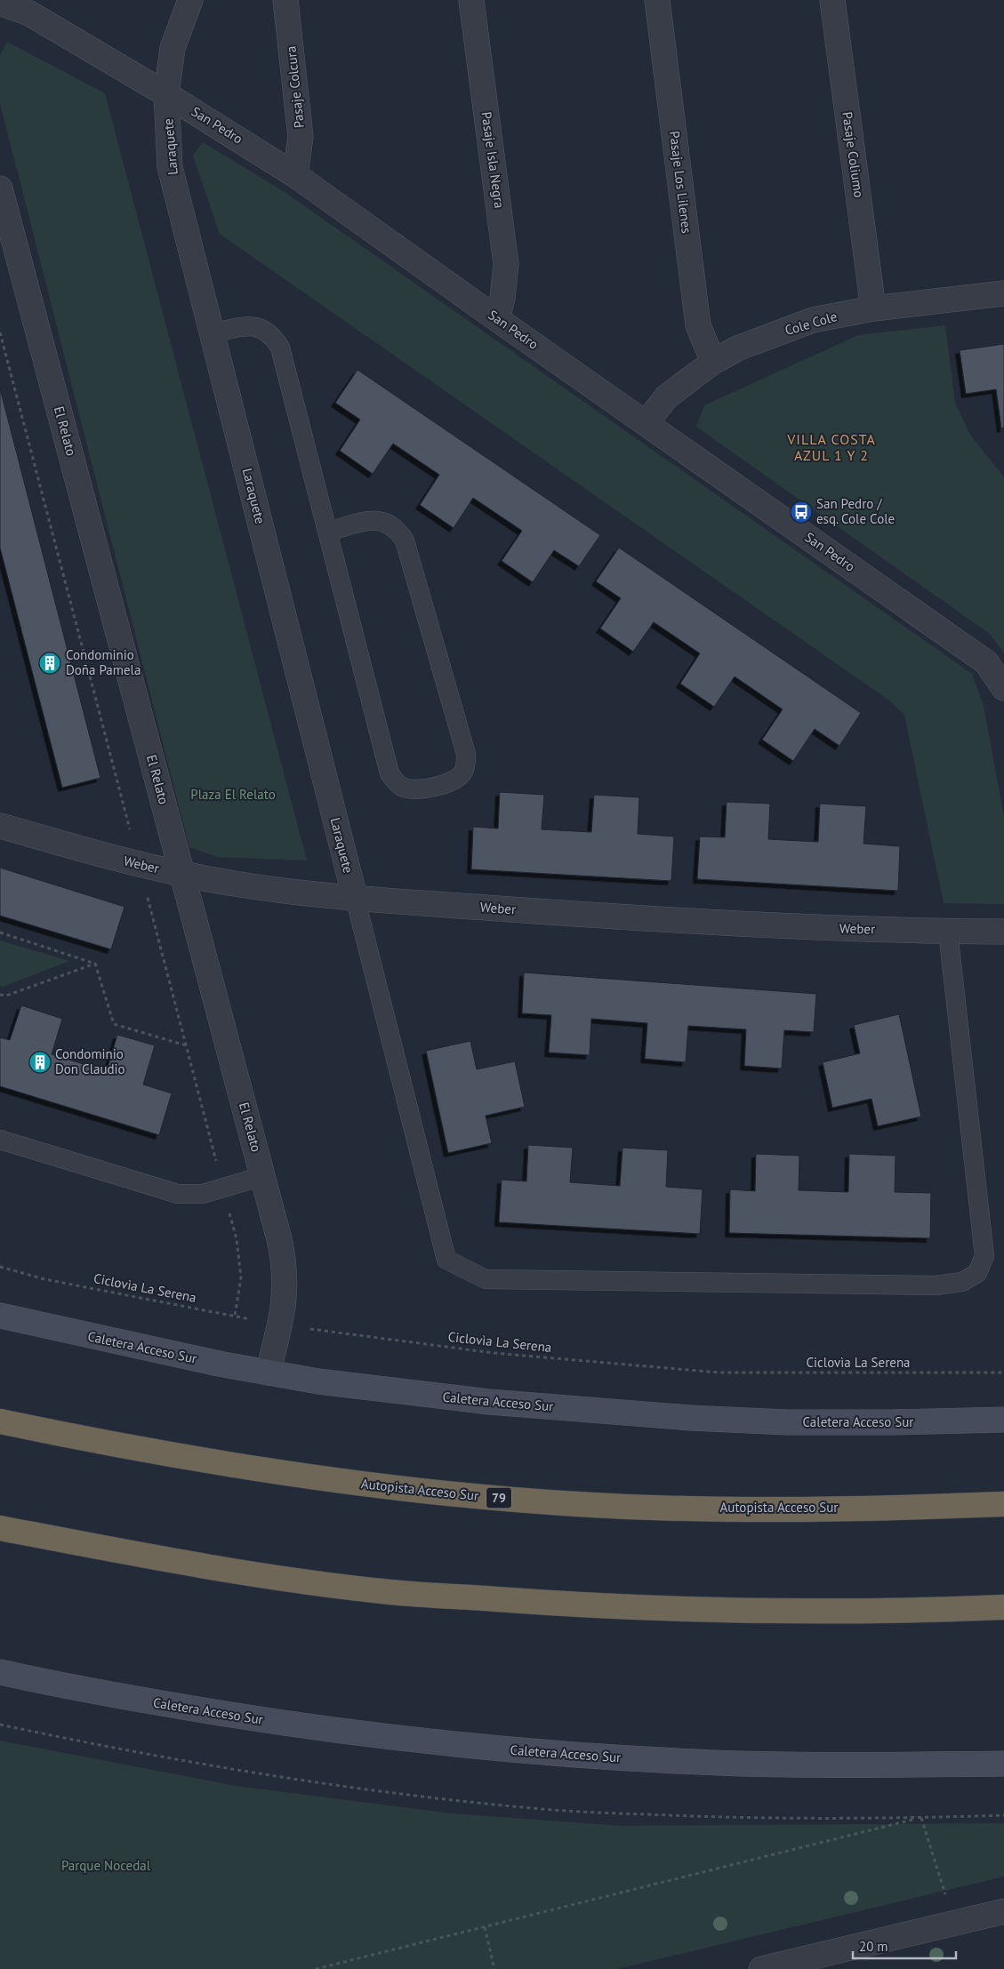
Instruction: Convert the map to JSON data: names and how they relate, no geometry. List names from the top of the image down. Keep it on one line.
{"streets":{"highway":["Autopista Acceso Sur","79"],"main road":["Caletera Acceso Sur"],"street":["Pasaje Colcura","San Pedro","Laraquete","Pasaje Coliumo","Pasaje Isla Negra","Pasaje Los Lilenes","Cole Cole","El Relato","Weber"],"path":["Ciclovìa La Serena"]},"crossings":[["Pasaje Colcura","San Pedro"],["San Pedro","Laraquete"],["San Pedro","Pasaje Isla Negra"],["San Pedro","Cole Cole"],["Laraquete","Weber"],["Pasaje Coliumo","Cole Cole"],["Pasaje Los Lilenes","Cole Cole"],["El Relato","Weber"],["El Relato","Ciclovìa La Serena"],["El Relato","Caletera Acceso Sur"]],"districts":["VILLA COSTA AZUL 1 Y 2"],"parks":["Plaza El Relato","Parque Nocedal"],"places":{"bus stop":["San Pedro / esq. Cole Cole"],"building":["Condominio Doña Pamela","Condominio Don Claudio"]},"scale_bar":"20 m"}
